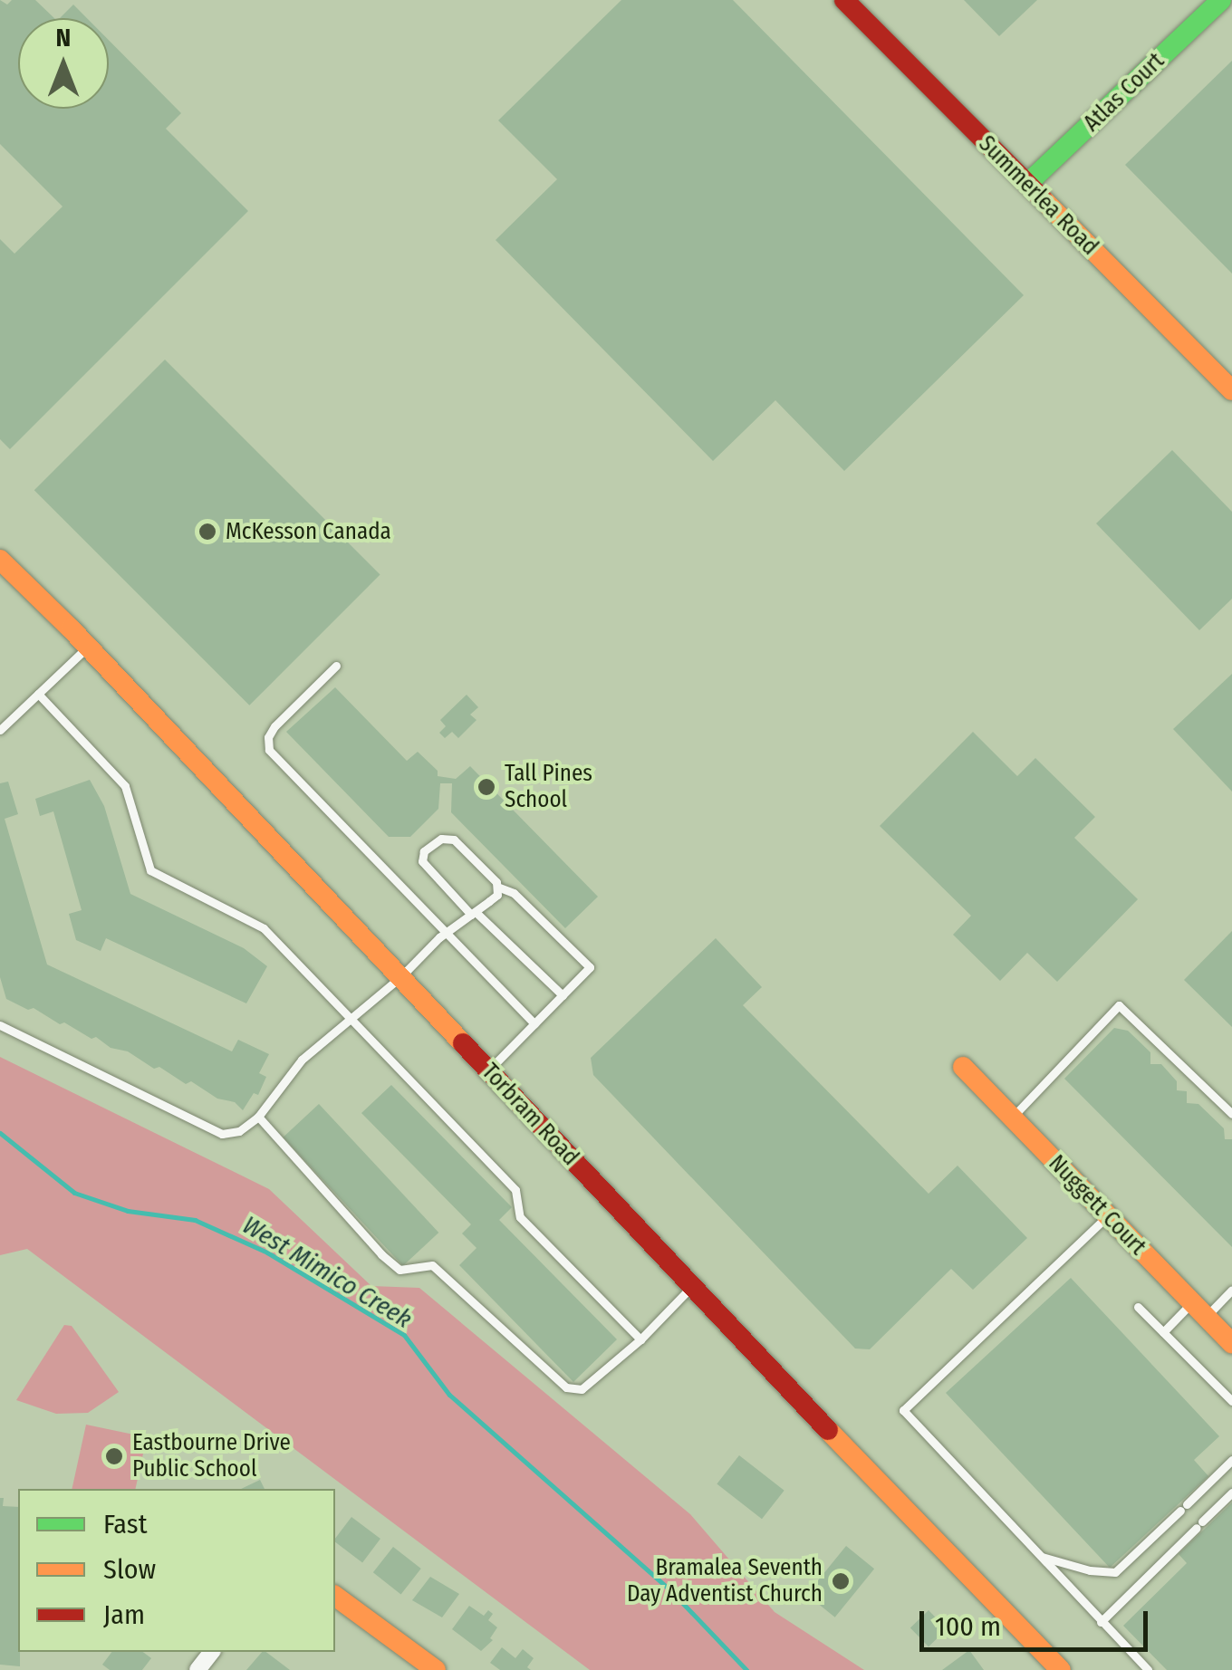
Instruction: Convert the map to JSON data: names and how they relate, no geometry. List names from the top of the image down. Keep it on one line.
{"streets":{"main road":["Atlas Court","Summerlea Road","Torbram Road","Nuggett Court"]},"crossings":[["Atlas Court","Summerlea Road"]],"water":["West Mimico Creek"],"places":["McKesson Canada","Tall Pines School","Eastbourne Drive Public School","Bramalea Seventh Day Adventist Church"],"legend":["Fast","Slow","Jam"],"scale_bar":"100 m","north":"top"}
